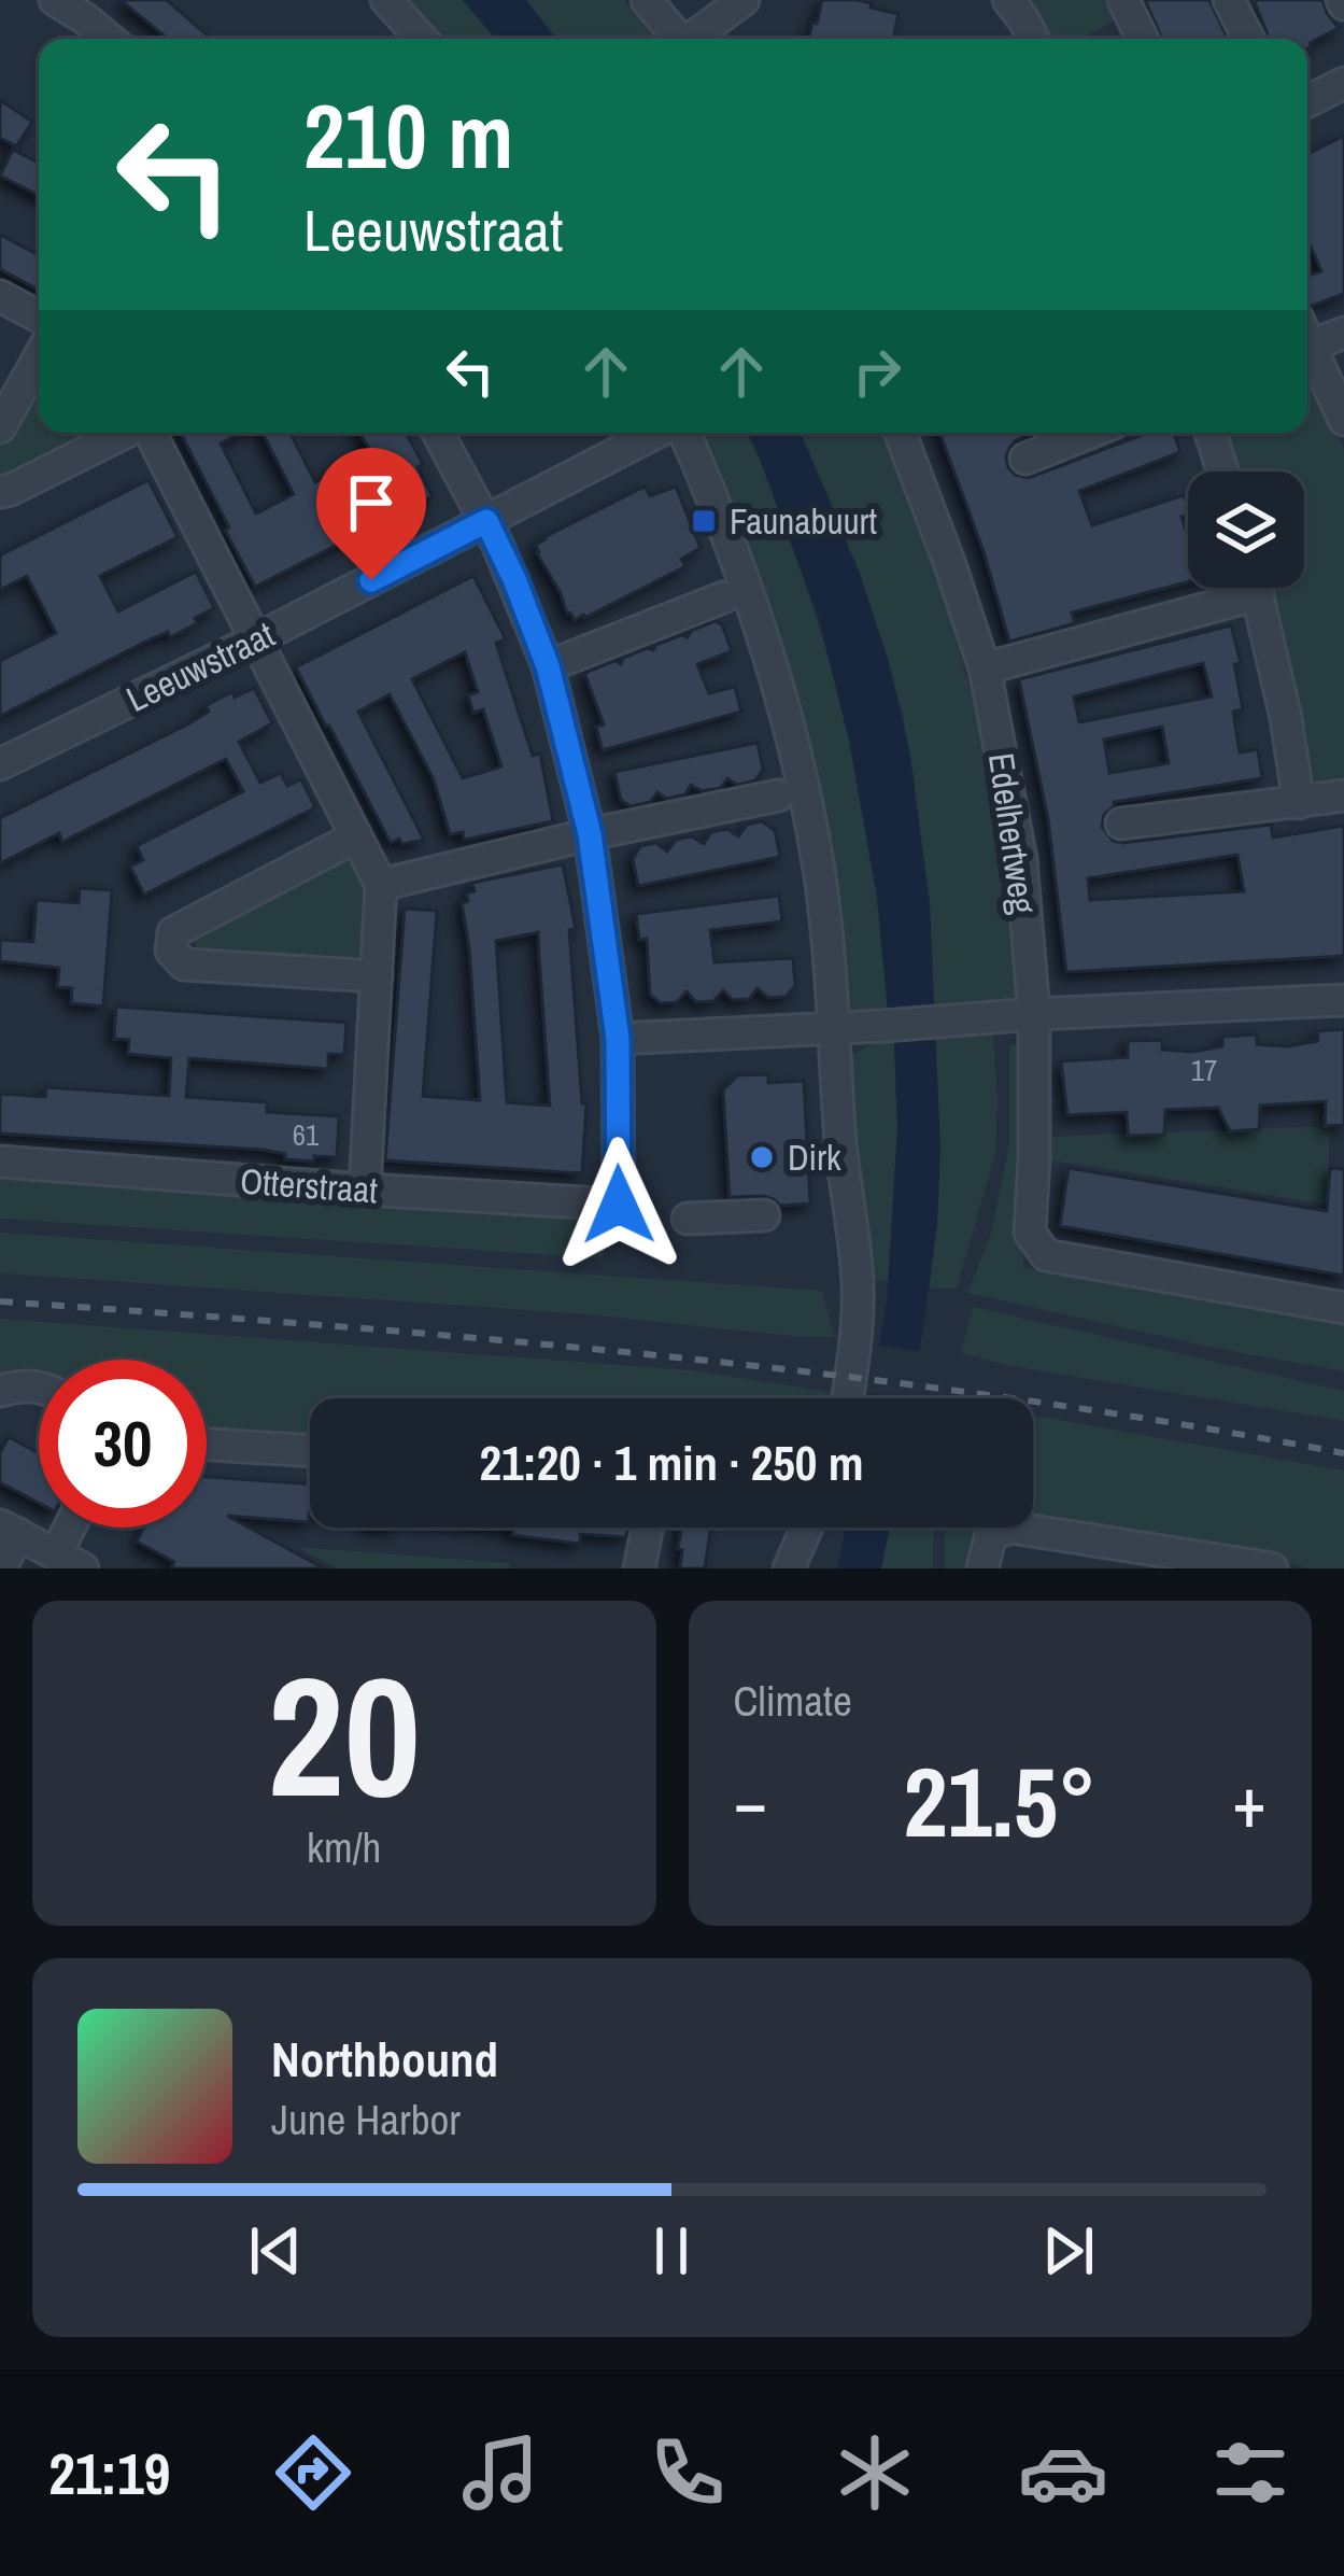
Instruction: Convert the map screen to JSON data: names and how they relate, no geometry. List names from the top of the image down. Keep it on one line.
{"streets":{"street":["Leeuwstraat","Edelhertweg","Otterstraat"]},"places":{"transit":["Faunabuurt"],"other":["Dirk"]},"house_numbers":["17","61"],"page":{"turn":["210 m","Leeuwstraat"],"limit":"30","trip":"21:20 · 1 min · 250 m","tile":[["20","km/h"],"Climate"],"heat":["−","21.5°","+"],"song":["Northbound","June Harbor"],"tabs":"21:19"}}
